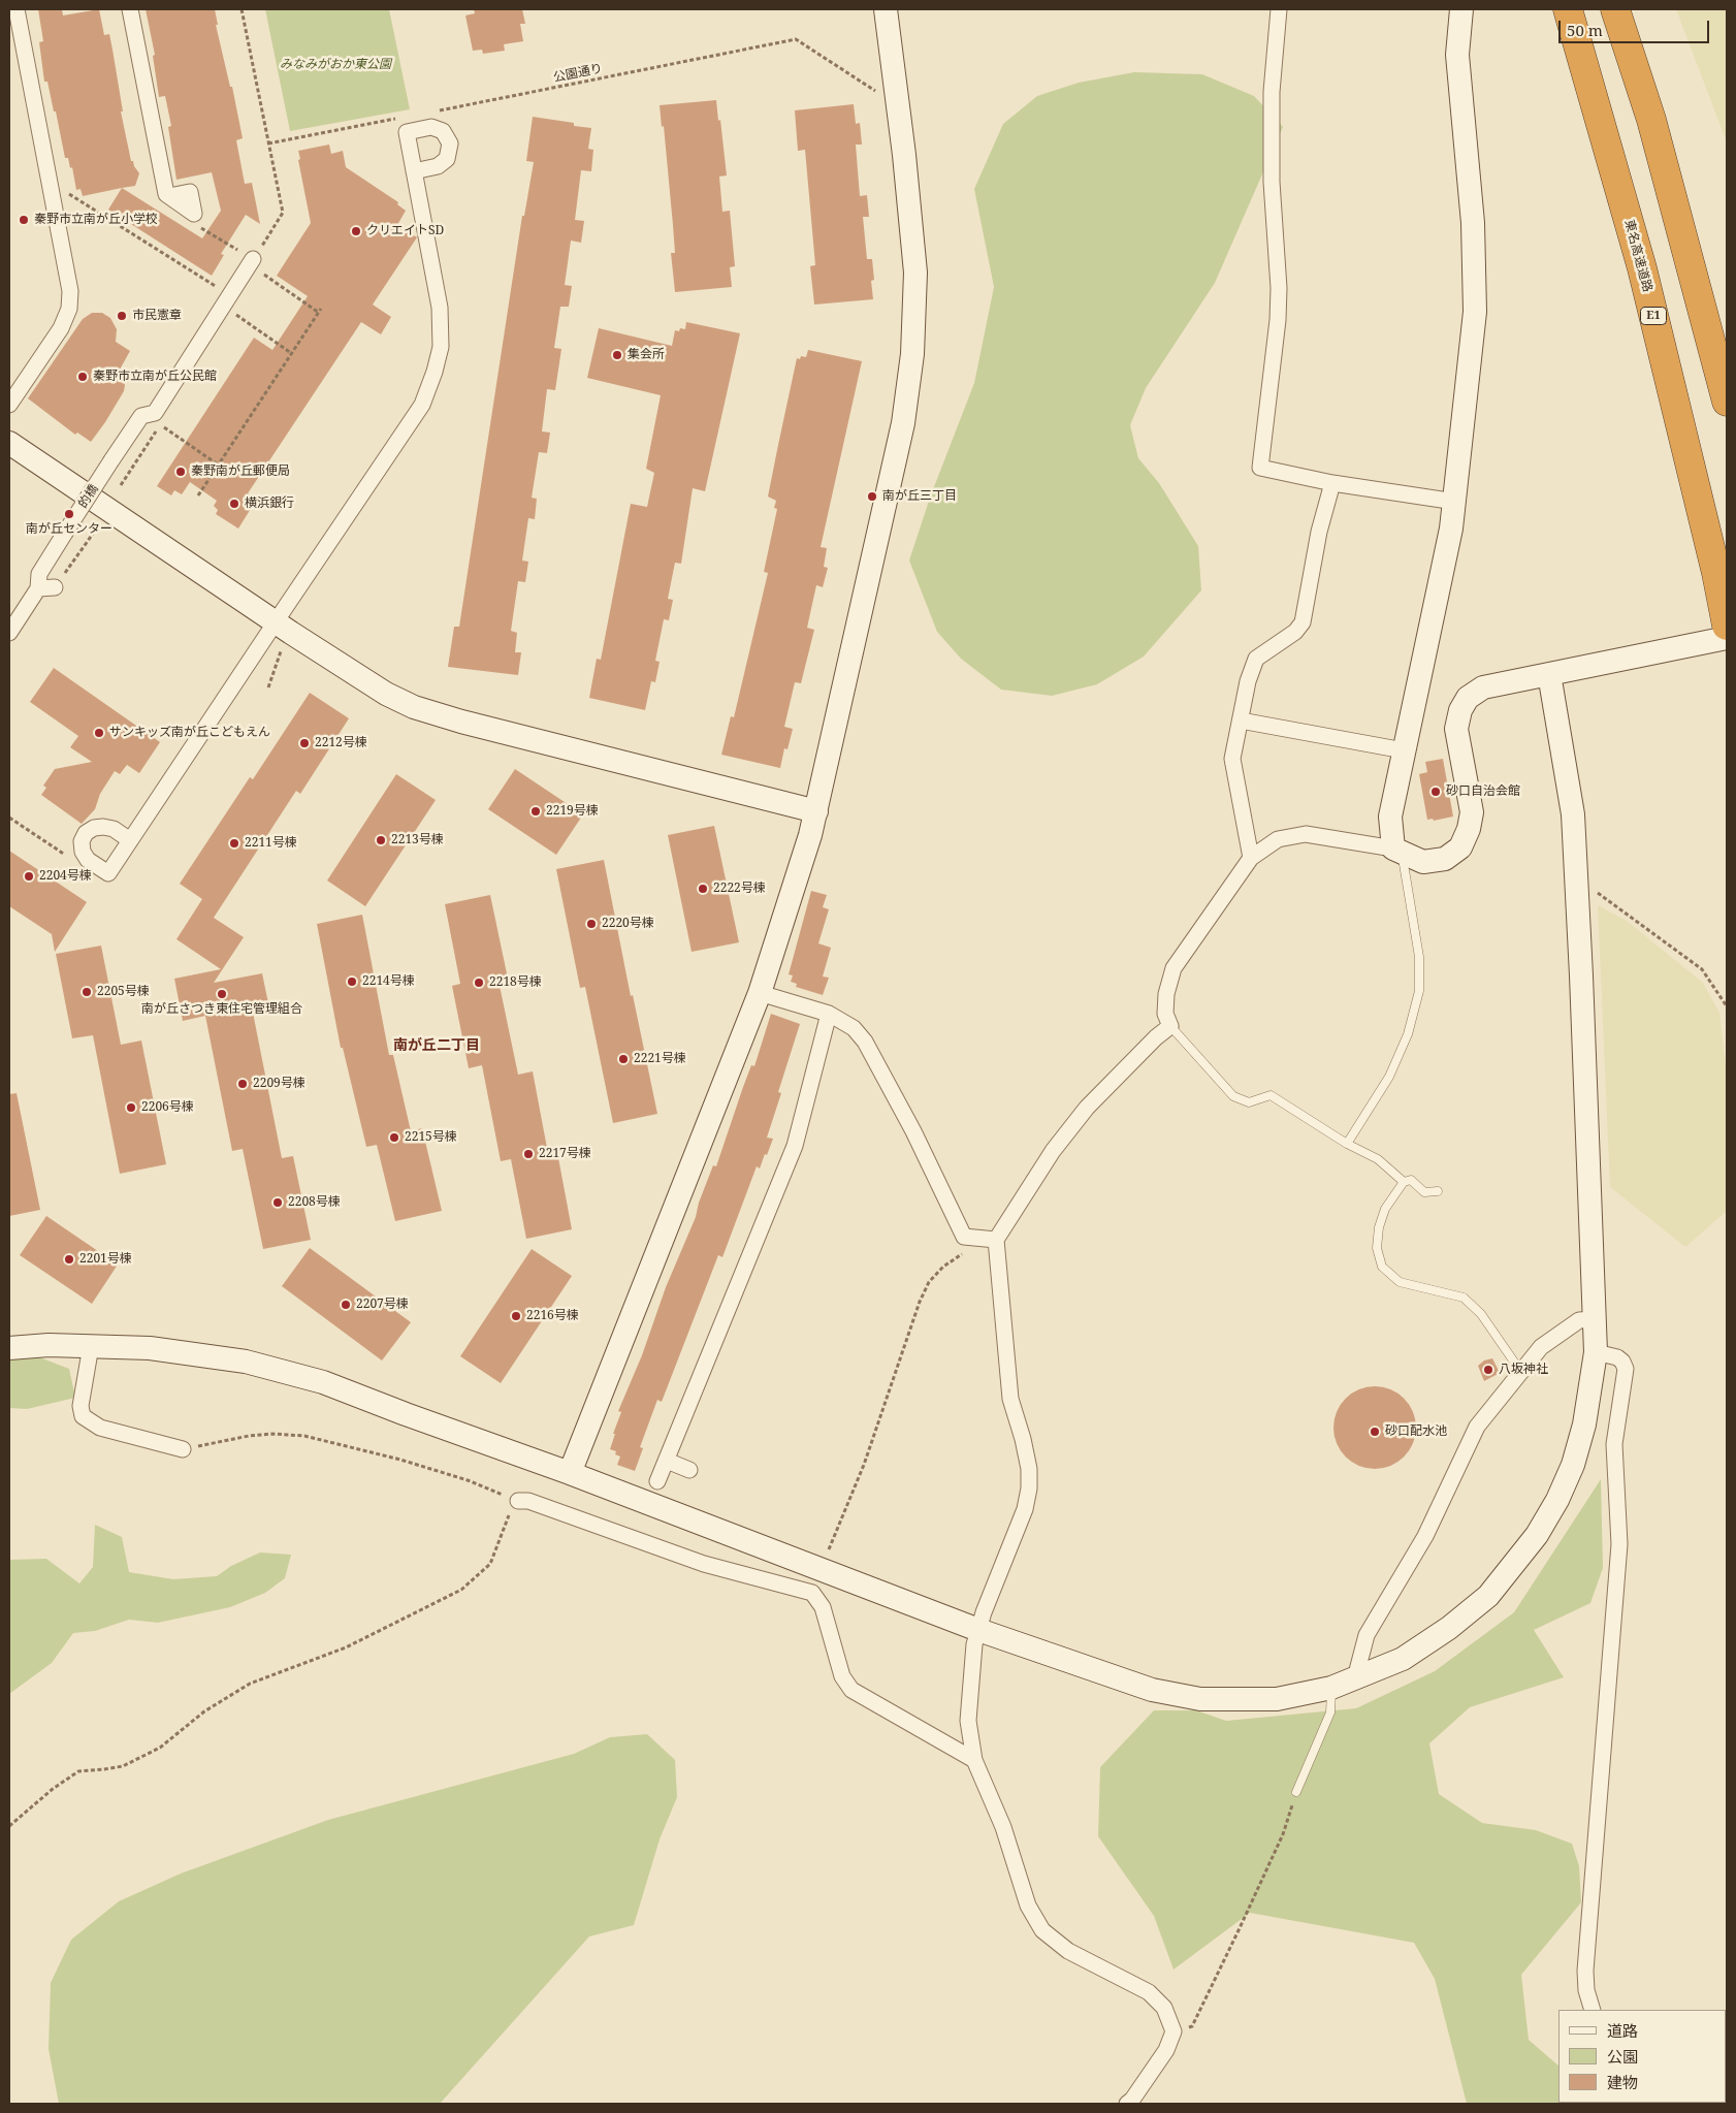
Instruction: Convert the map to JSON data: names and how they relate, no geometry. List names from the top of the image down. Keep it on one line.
{"streets":{"highway":["東名高速道路","E1"],"street":["的橋"],"path":["公園通り"]},"districts":["南が丘二丁目"],"parks":["みなみがおか東公園"],"places":["秦野市立南が丘小学校","クリエイトSD","市民憲章","集会所","秦野市立南が丘公民館","秦野南が丘郵便局","南が丘三丁目","横浜銀行","南が丘センター","サンキッズ南が丘こどもえん","2212号棟","砂口自治会館","2219号棟","2213号棟","2211号棟","2204号棟","2222号棟","2220号棟","2214号棟","2218号棟","2205号棟","南が丘さつき東住宅管理組合","2221号棟","2209号棟","2206号棟","2215号棟","2217号棟","2208号棟","2201号棟","2207号棟","2216号棟","八坂神社","砂口配水池"],"legend":["道路","公園","建物"],"scale_bar":"50 m"}
